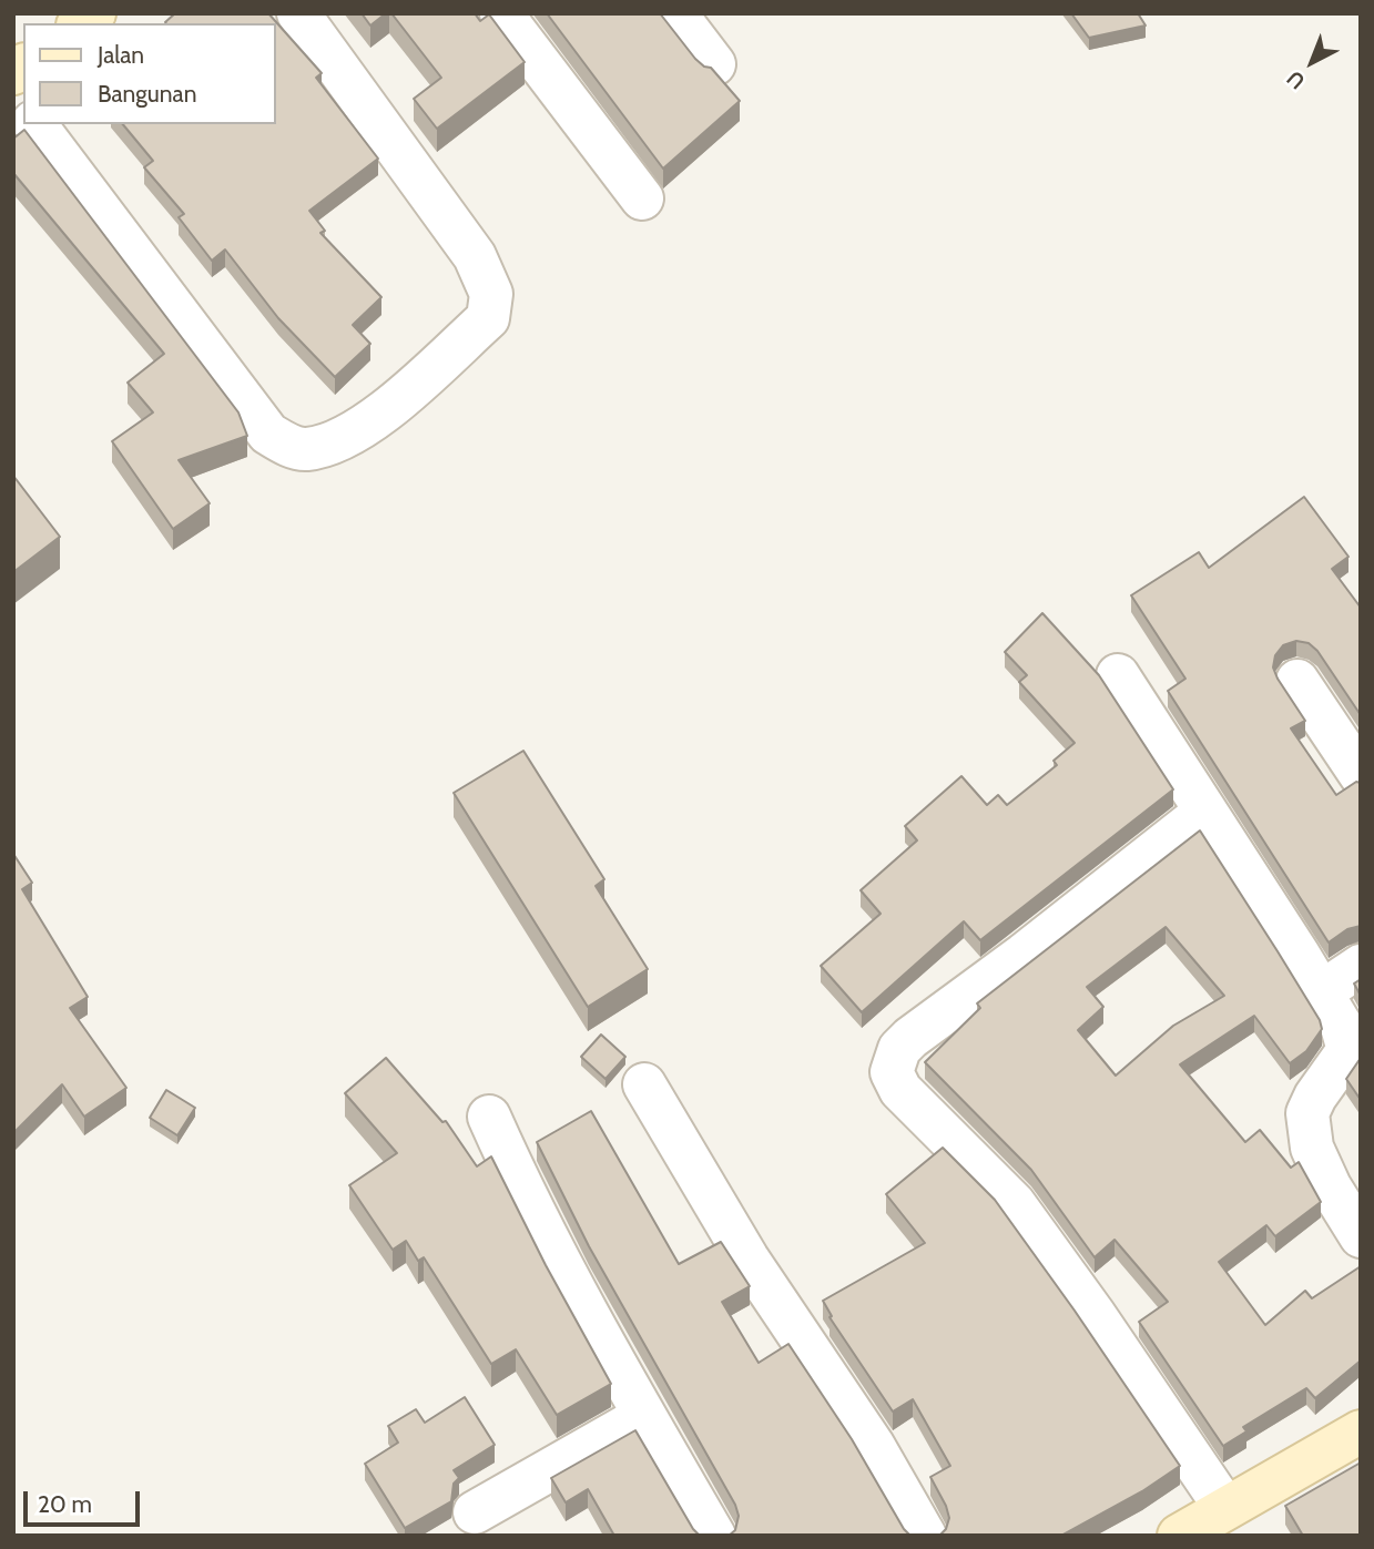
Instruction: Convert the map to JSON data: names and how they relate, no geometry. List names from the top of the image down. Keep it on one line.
{"legend":["Jalan","Bangunan"],"scale_bar":"20 m","north":"bottom left"}
